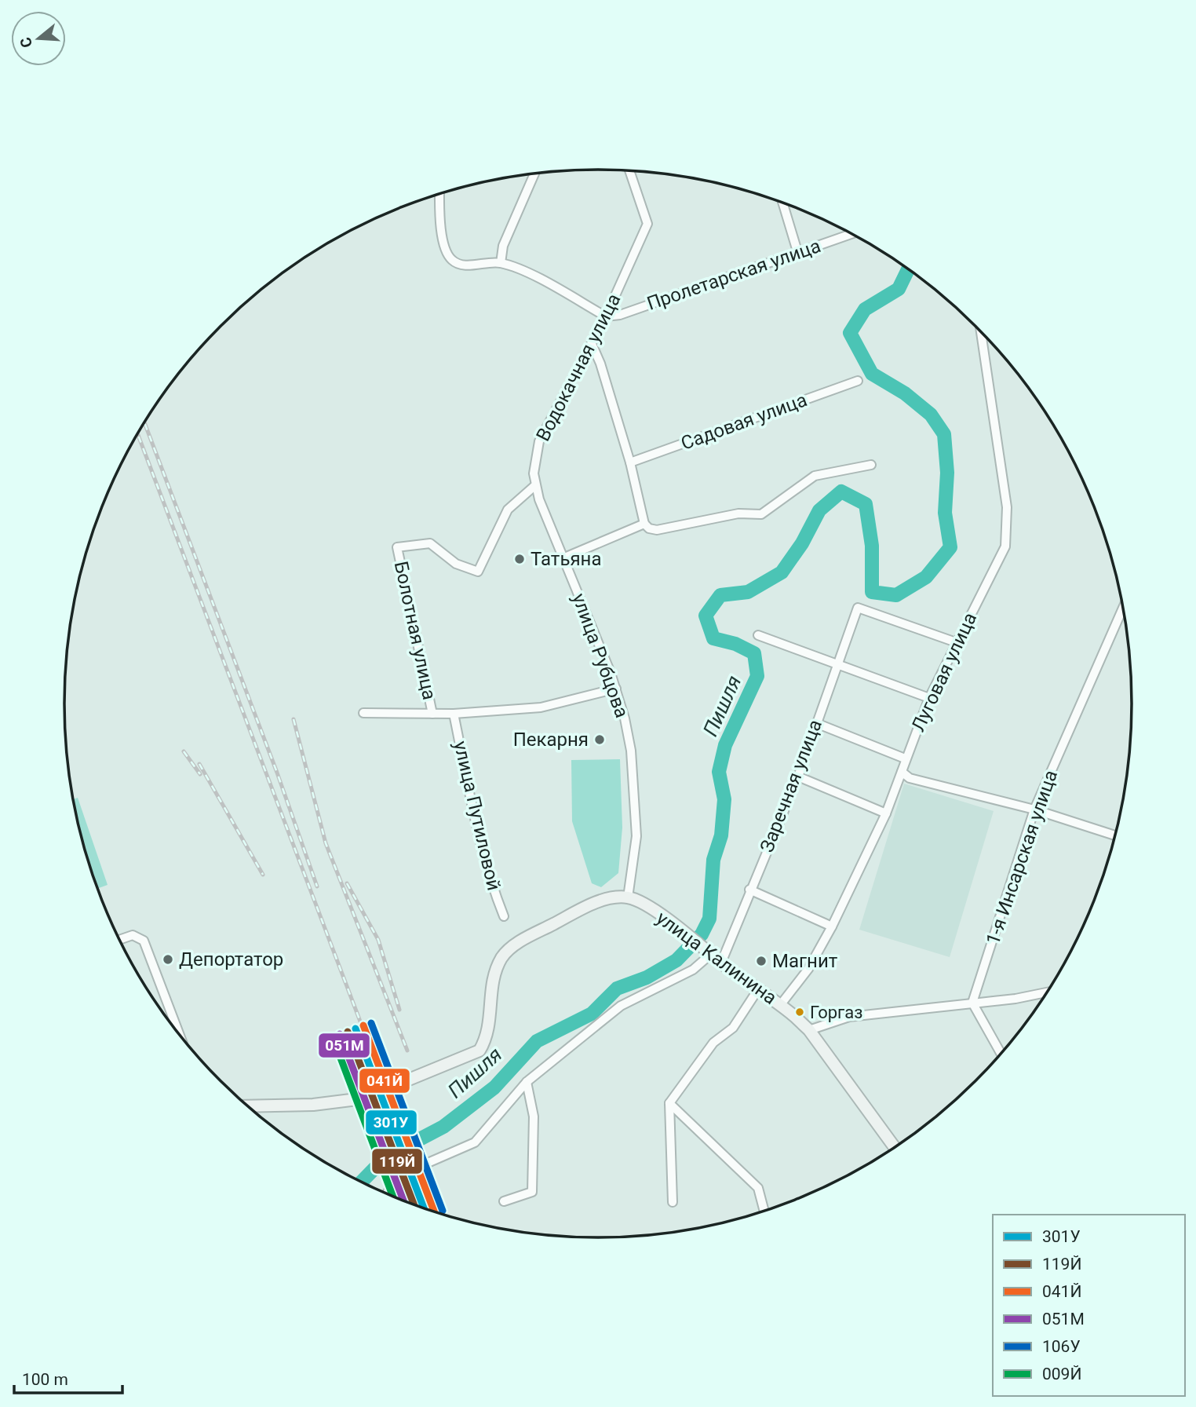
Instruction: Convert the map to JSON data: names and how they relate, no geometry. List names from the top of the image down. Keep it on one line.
{"streets":{"main road":["улица Калинина"],"street":["Пролетарская улица","Водокачная улица","Садовая улица","Болотная улица","улица Рубцова","Луговая улица","Заречная улица","улица Путиловой","1-я Инсарская улица"]},"crossings":[["Пролетарская улица","Водокачная улица"],["Водокачная улица","Болотная улица"],["Водокачная улица","улица Рубцова"],["Болотная улица","улица Рубцова"],["улица Рубцова","улица Калинина"],["Луговая улица","Заречная улица"],["Луговая улица","улица Калинина"],["Заречная улица","улица Калинина"]],"water":["Пишля"],"places":["Татьяна","Пекарня","Депортатор","Магнит","Горгаз"],"lines":["transit line 106У","transit line 041Й","transit line 301У","transit line 119Й","transit line 051М","transit line 009Й"],"legend":["301У","119Й","041Й","051М","106У","009Й"],"scale_bar":"100 m","north":"left"}
